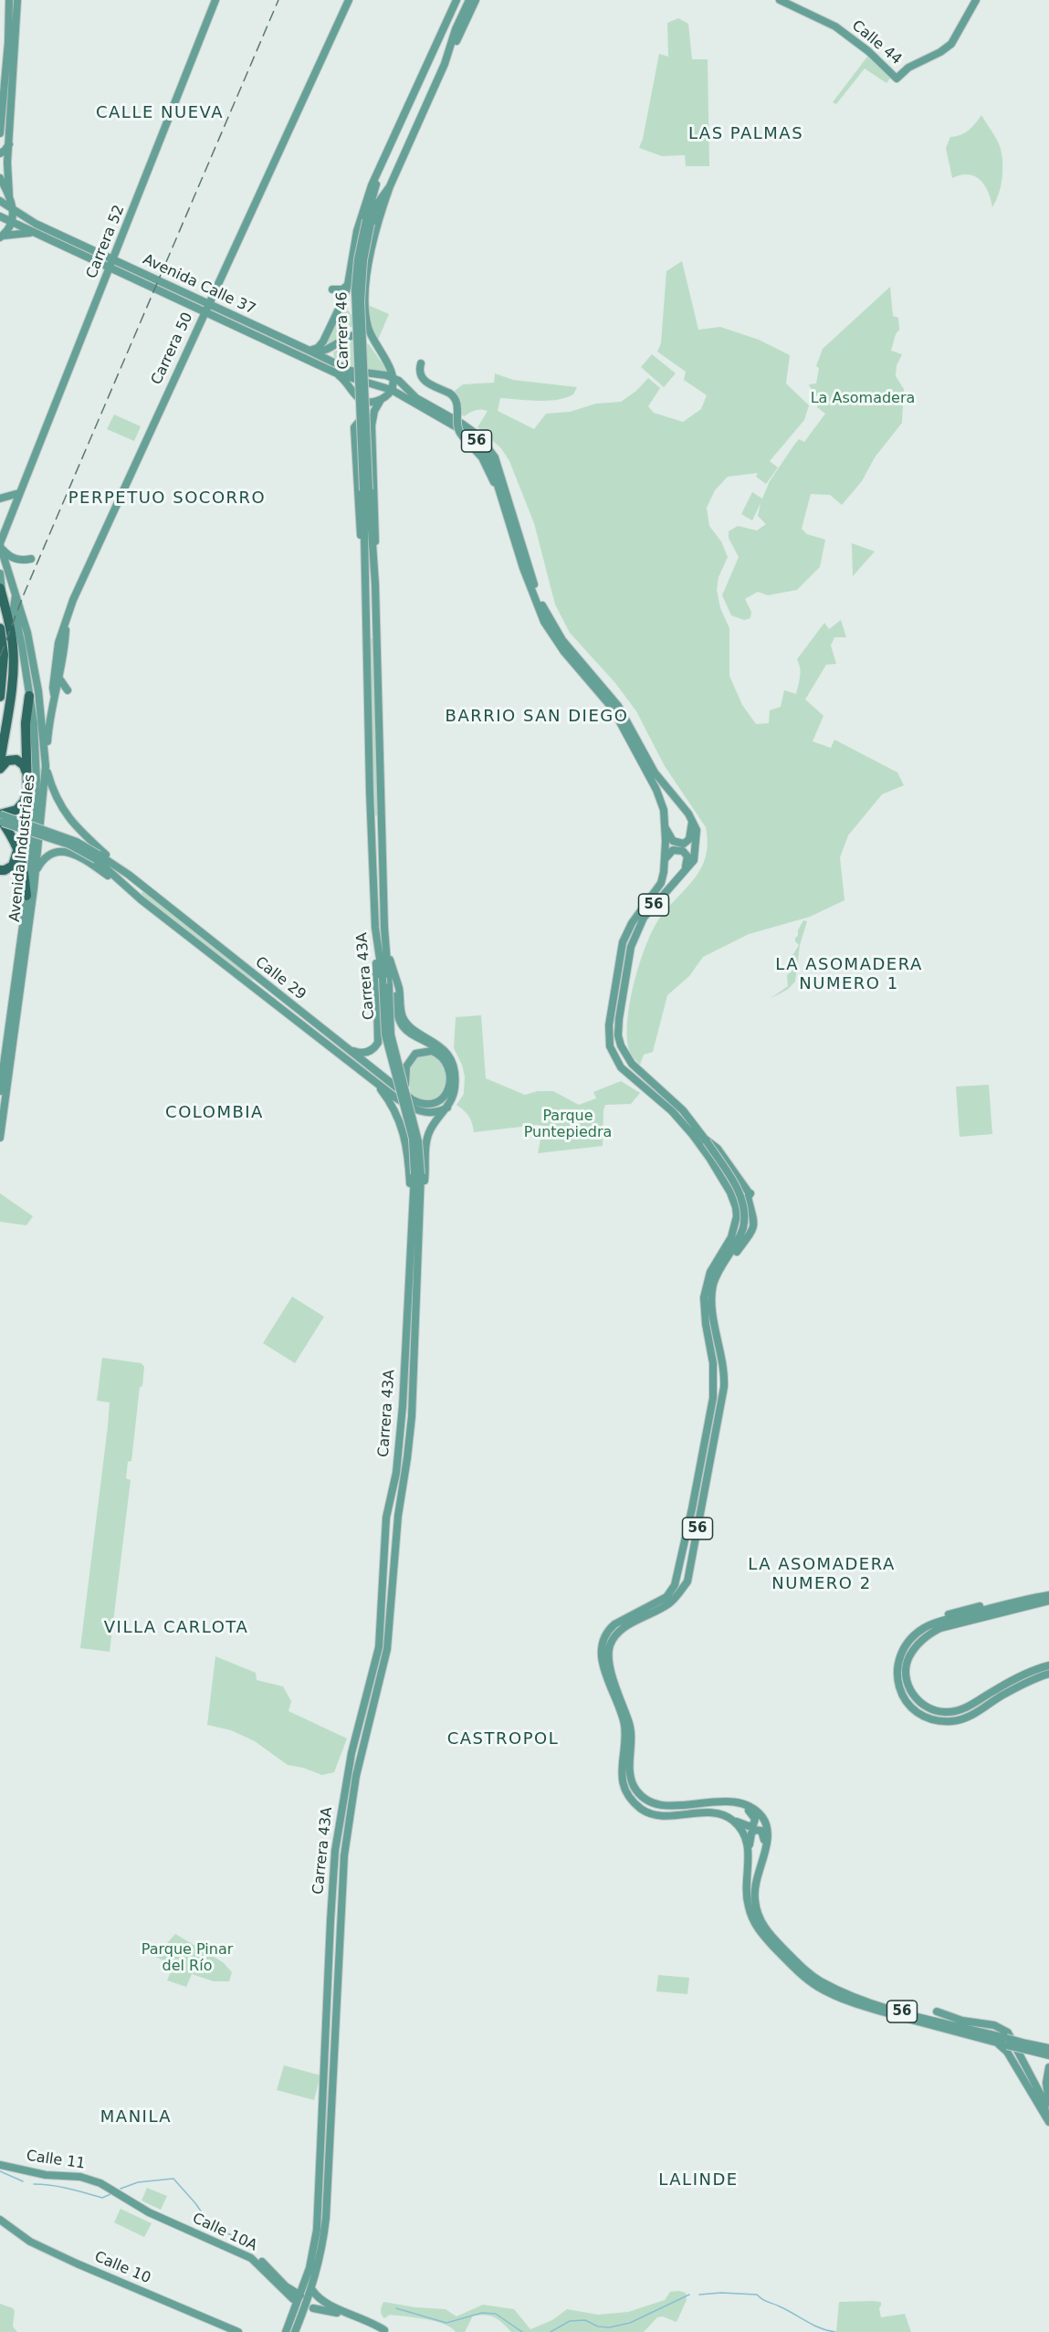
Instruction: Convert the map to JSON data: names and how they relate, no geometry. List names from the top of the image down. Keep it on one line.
{"streets":{"main road":["Calle 44","Carrera 52","Avenida Calle 37","Carrera 46","Carrera 50","56","Avenida Industriales","Carrera 43A","Calle 29","Calle 11","Calle 10A","Calle 10"]},"crossings":[["Carrera 52","Avenida Calle 37"],["Carrera 52","Avenida Industriales"],["Avenida Calle 37","Carrera 46"],["Avenida Calle 37","Carrera 50"],["Avenida Calle 37","56"],["Carrera 46","Carrera 43A"],["Carrera 50","Avenida Industriales"],["Carrera 43A","Calle 29"],["Carrera 43A","Calle 10A"],["Calle 11","Calle 10A"]],"districts":["CALLE NUEVA","LAS PALMAS","PERPETUO SOCORRO","BARRIO SAN DIEGO","LA ASOMADERA NUMERO 1","COLOMBIA","LA ASOMADERA NUMERO 2","VILLA CARLOTA","CASTROPOL","MANILA","LALINDE"],"parks":["La Asomadera","Parque Puntepiedra","Parque Pinar del Río"]}
